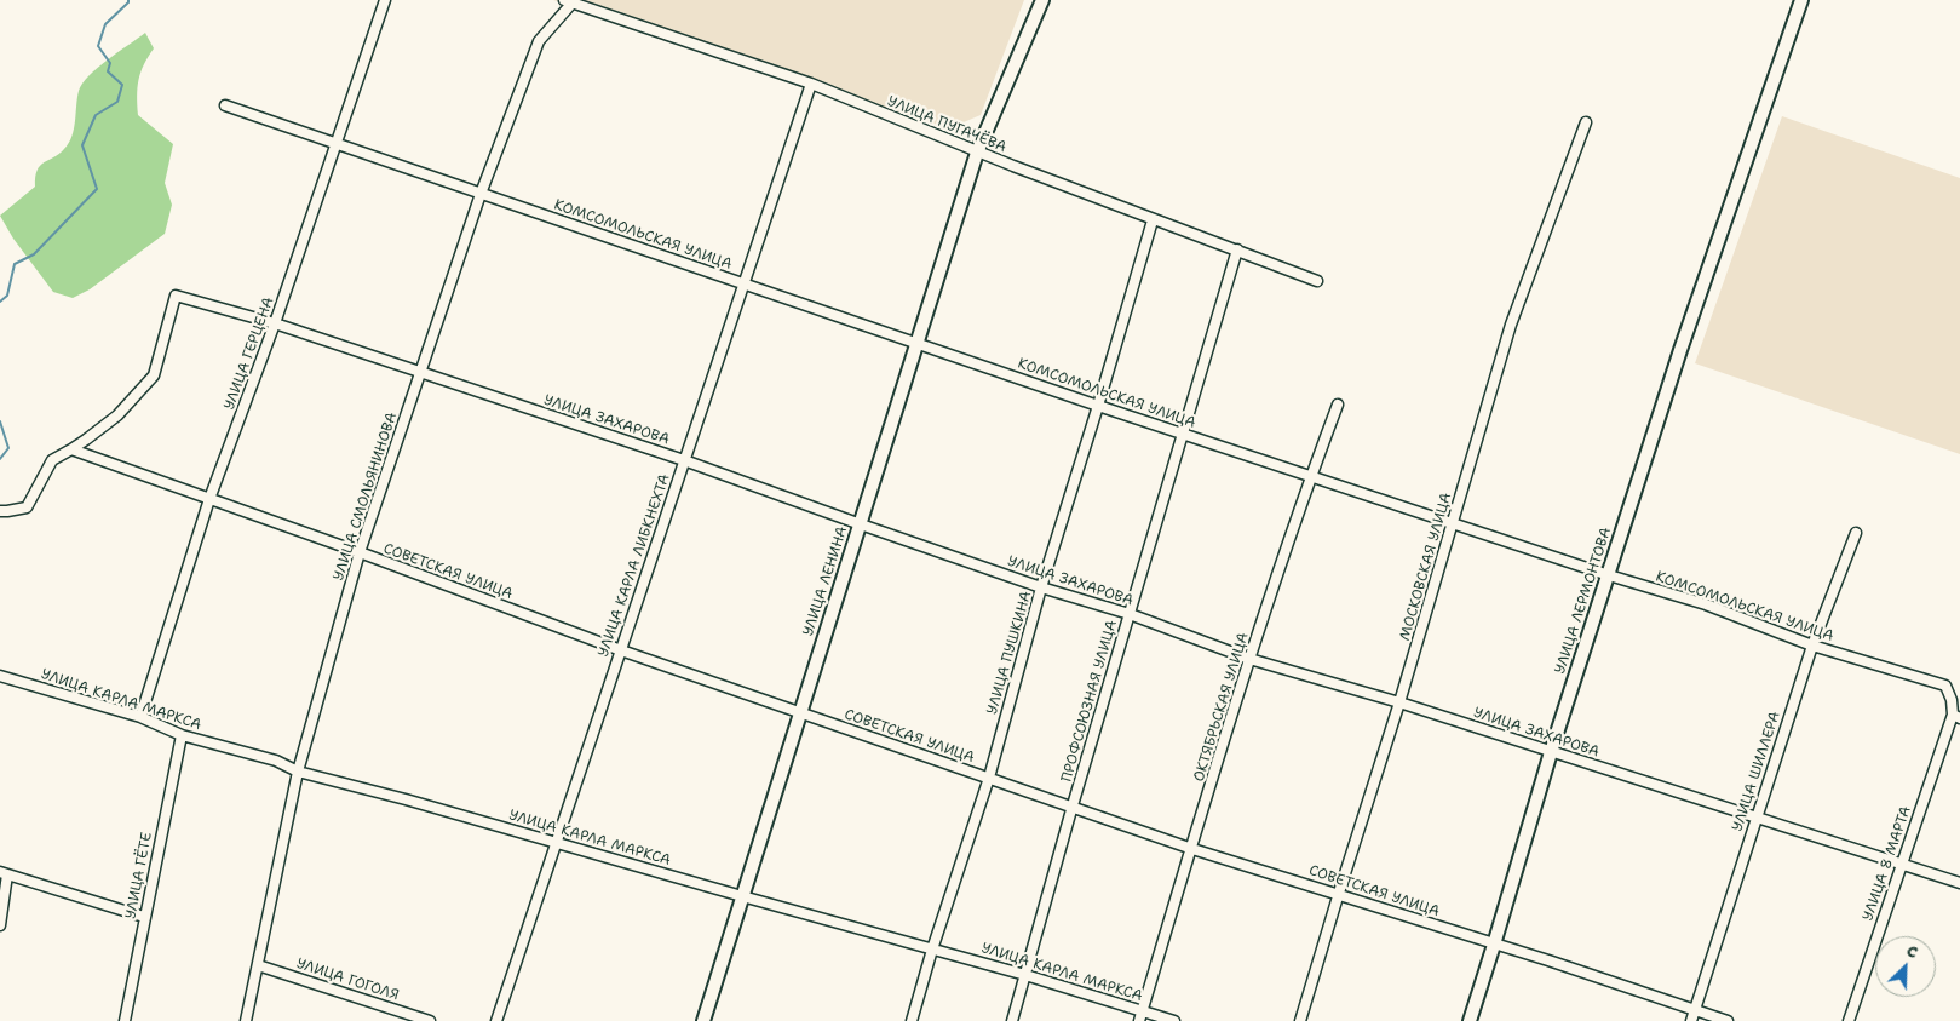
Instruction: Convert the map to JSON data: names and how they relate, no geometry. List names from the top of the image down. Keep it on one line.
{"streets":{"street":["УЛИЦА ПУГАЧЁВА","КОМСОМОЛЬСКАЯ УЛИЦА","УЛИЦА ГЕРЦЕНА","УЛИЦА ЗАХАРОВА","УЛИЦА СМОЛЬЯНИНОВА","УЛИЦА КАРЛА ЛИБКНЕХТА","МОСКОВСКАЯ УЛИЦА","СОВЕТСКАЯ УЛИЦА","УЛИЦА ЛЕНИНА","УЛИЦА ЛЕРМОНТОВА","УЛИЦА ПУШКИНА","УЛИЦА КАРЛА МАРКСА","ПРОФСОЮЗНАЯ УЛИЦА","ОКТЯБРЬСКАЯ УЛИЦА","УЛИЦА ШИЛЛЕРА","УЛИЦА 8 МАРТА","УЛИЦА ГЁТЕ","УЛИЦА ГОГОЛЯ"]},"crossings":[["УЛИЦА ПУГАЧЁВА","УЛИЦА СМОЛЬЯНИНОВА"],["УЛИЦА ПУГАЧЁВА","УЛИЦА КАРЛА ЛИБКНЕХТА"],["УЛИЦА ПУГАЧЁВА","УЛИЦА ЛЕНИНА"],["УЛИЦА ПУГАЧЁВА","УЛИЦА ПУШКИНА"],["УЛИЦА ПУГАЧЁВА","ПРОФСОЮЗНАЯ УЛИЦА"],["КОМСОМОЛЬСКАЯ УЛИЦА","УЛИЦА ГЕРЦЕНА"],["КОМСОМОЛЬСКАЯ УЛИЦА","УЛИЦА СМОЛЬЯНИНОВА"],["КОМСОМОЛЬСКАЯ УЛИЦА","УЛИЦА КАРЛА ЛИБКНЕХТА"],["КОМСОМОЛЬСКАЯ УЛИЦА","МОСКОВСКАЯ УЛИЦА"],["КОМСОМОЛЬСКАЯ УЛИЦА","УЛИЦА ЛЕНИНА"],["КОМСОМОЛЬСКАЯ УЛИЦА","УЛИЦА ЛЕРМОНТОВА"],["КОМСОМОЛЬСКАЯ УЛИЦА","УЛИЦА ПУШКИНА"],["КОМСОМОЛЬСКАЯ УЛИЦА","ПРОФСОЮЗНАЯ УЛИЦА"],["КОМСОМОЛЬСКАЯ УЛИЦА","ОКТЯБРЬСКАЯ УЛИЦА"],["КОМСОМОЛЬСКАЯ УЛИЦА","УЛИЦА ШИЛЛЕРА"],["КОМСОМОЛЬСКАЯ УЛИЦА","УЛИЦА 8 МАРТА"],["УЛИЦА ГЕРЦЕНА","УЛИЦА ЗАХАРОВА"],["УЛИЦА ГЕРЦЕНА","СОВЕТСКАЯ УЛИЦА"],["УЛИЦА ГЕРЦЕНА","УЛИЦА КАРЛА МАРКСА"],["УЛИЦА ЗАХАРОВА","УЛИЦА СМОЛЬЯНИНОВА"],["УЛИЦА ЗАХАРОВА","УЛИЦА КАРЛА ЛИБКНЕХТА"],["УЛИЦА ЗАХАРОВА","МОСКОВСКАЯ УЛИЦА"],["УЛИЦА ЗАХАРОВА","СОВЕТСКАЯ УЛИЦА"],["УЛИЦА ЗАХАРОВА","УЛИЦА ЛЕНИНА"],["УЛИЦА ЗАХАРОВА","УЛИЦА ЛЕРМОНТОВА"],["УЛИЦА ЗАХАРОВА","УЛИЦА ПУШКИНА"],["УЛИЦА ЗАХАРОВА","ПРОФСОЮЗНАЯ УЛИЦА"],["УЛИЦА ЗАХАРОВА","ОКТЯБРЬСКАЯ УЛИЦА"],["УЛИЦА ЗАХАРОВА","УЛИЦА ШИЛЛЕРА"],["УЛИЦА ЗАХАРОВА","УЛИЦА 8 МАРТА"],["УЛИЦА СМОЛЬЯНИНОВА","СОВЕТСКАЯ УЛИЦА"],["УЛИЦА СМОЛЬЯНИНОВА","УЛИЦА КАРЛА МАРКСА"],["УЛИЦА СМОЛЬЯНИНОВА","УЛИЦА ГОГОЛЯ"],["УЛИЦА КАРЛА ЛИБКНЕХТА","СОВЕТСКАЯ УЛИЦА"],["УЛИЦА КАРЛА ЛИБКНЕХТА","УЛИЦА КАРЛА МАРКСА"],["МОСКОВСКАЯ УЛИЦА","СОВЕТСКАЯ УЛИЦА"],["СОВЕТСКАЯ УЛИЦА","УЛИЦА ЛЕНИНА"],["СОВЕТСКАЯ УЛИЦА","УЛИЦА ЛЕРМОНТОВА"],["СОВЕТСКАЯ УЛИЦА","УЛИЦА ПУШКИНА"],["СОВЕТСКАЯ УЛИЦА","ПРОФСОЮЗНАЯ УЛИЦА"],["СОВЕТСКАЯ УЛИЦА","ОКТЯБРЬСКАЯ УЛИЦА"],["СОВЕТСКАЯ УЛИЦА","УЛИЦА ШИЛЛЕРА"],["УЛИЦА ЛЕНИНА","УЛИЦА КАРЛА МАРКСА"],["УЛИЦА ПУШКИНА","УЛИЦА КАРЛА МАРКСА"],["УЛИЦА КАРЛА МАРКСА","ПРОФСОЮЗНАЯ УЛИЦА"],["УЛИЦА КАРЛА МАРКСА","ОКТЯБРЬСКАЯ УЛИЦА"],["УЛИЦА КАРЛА МАРКСА","УЛИЦА ГЁТЕ"]],"north":"top right"}
